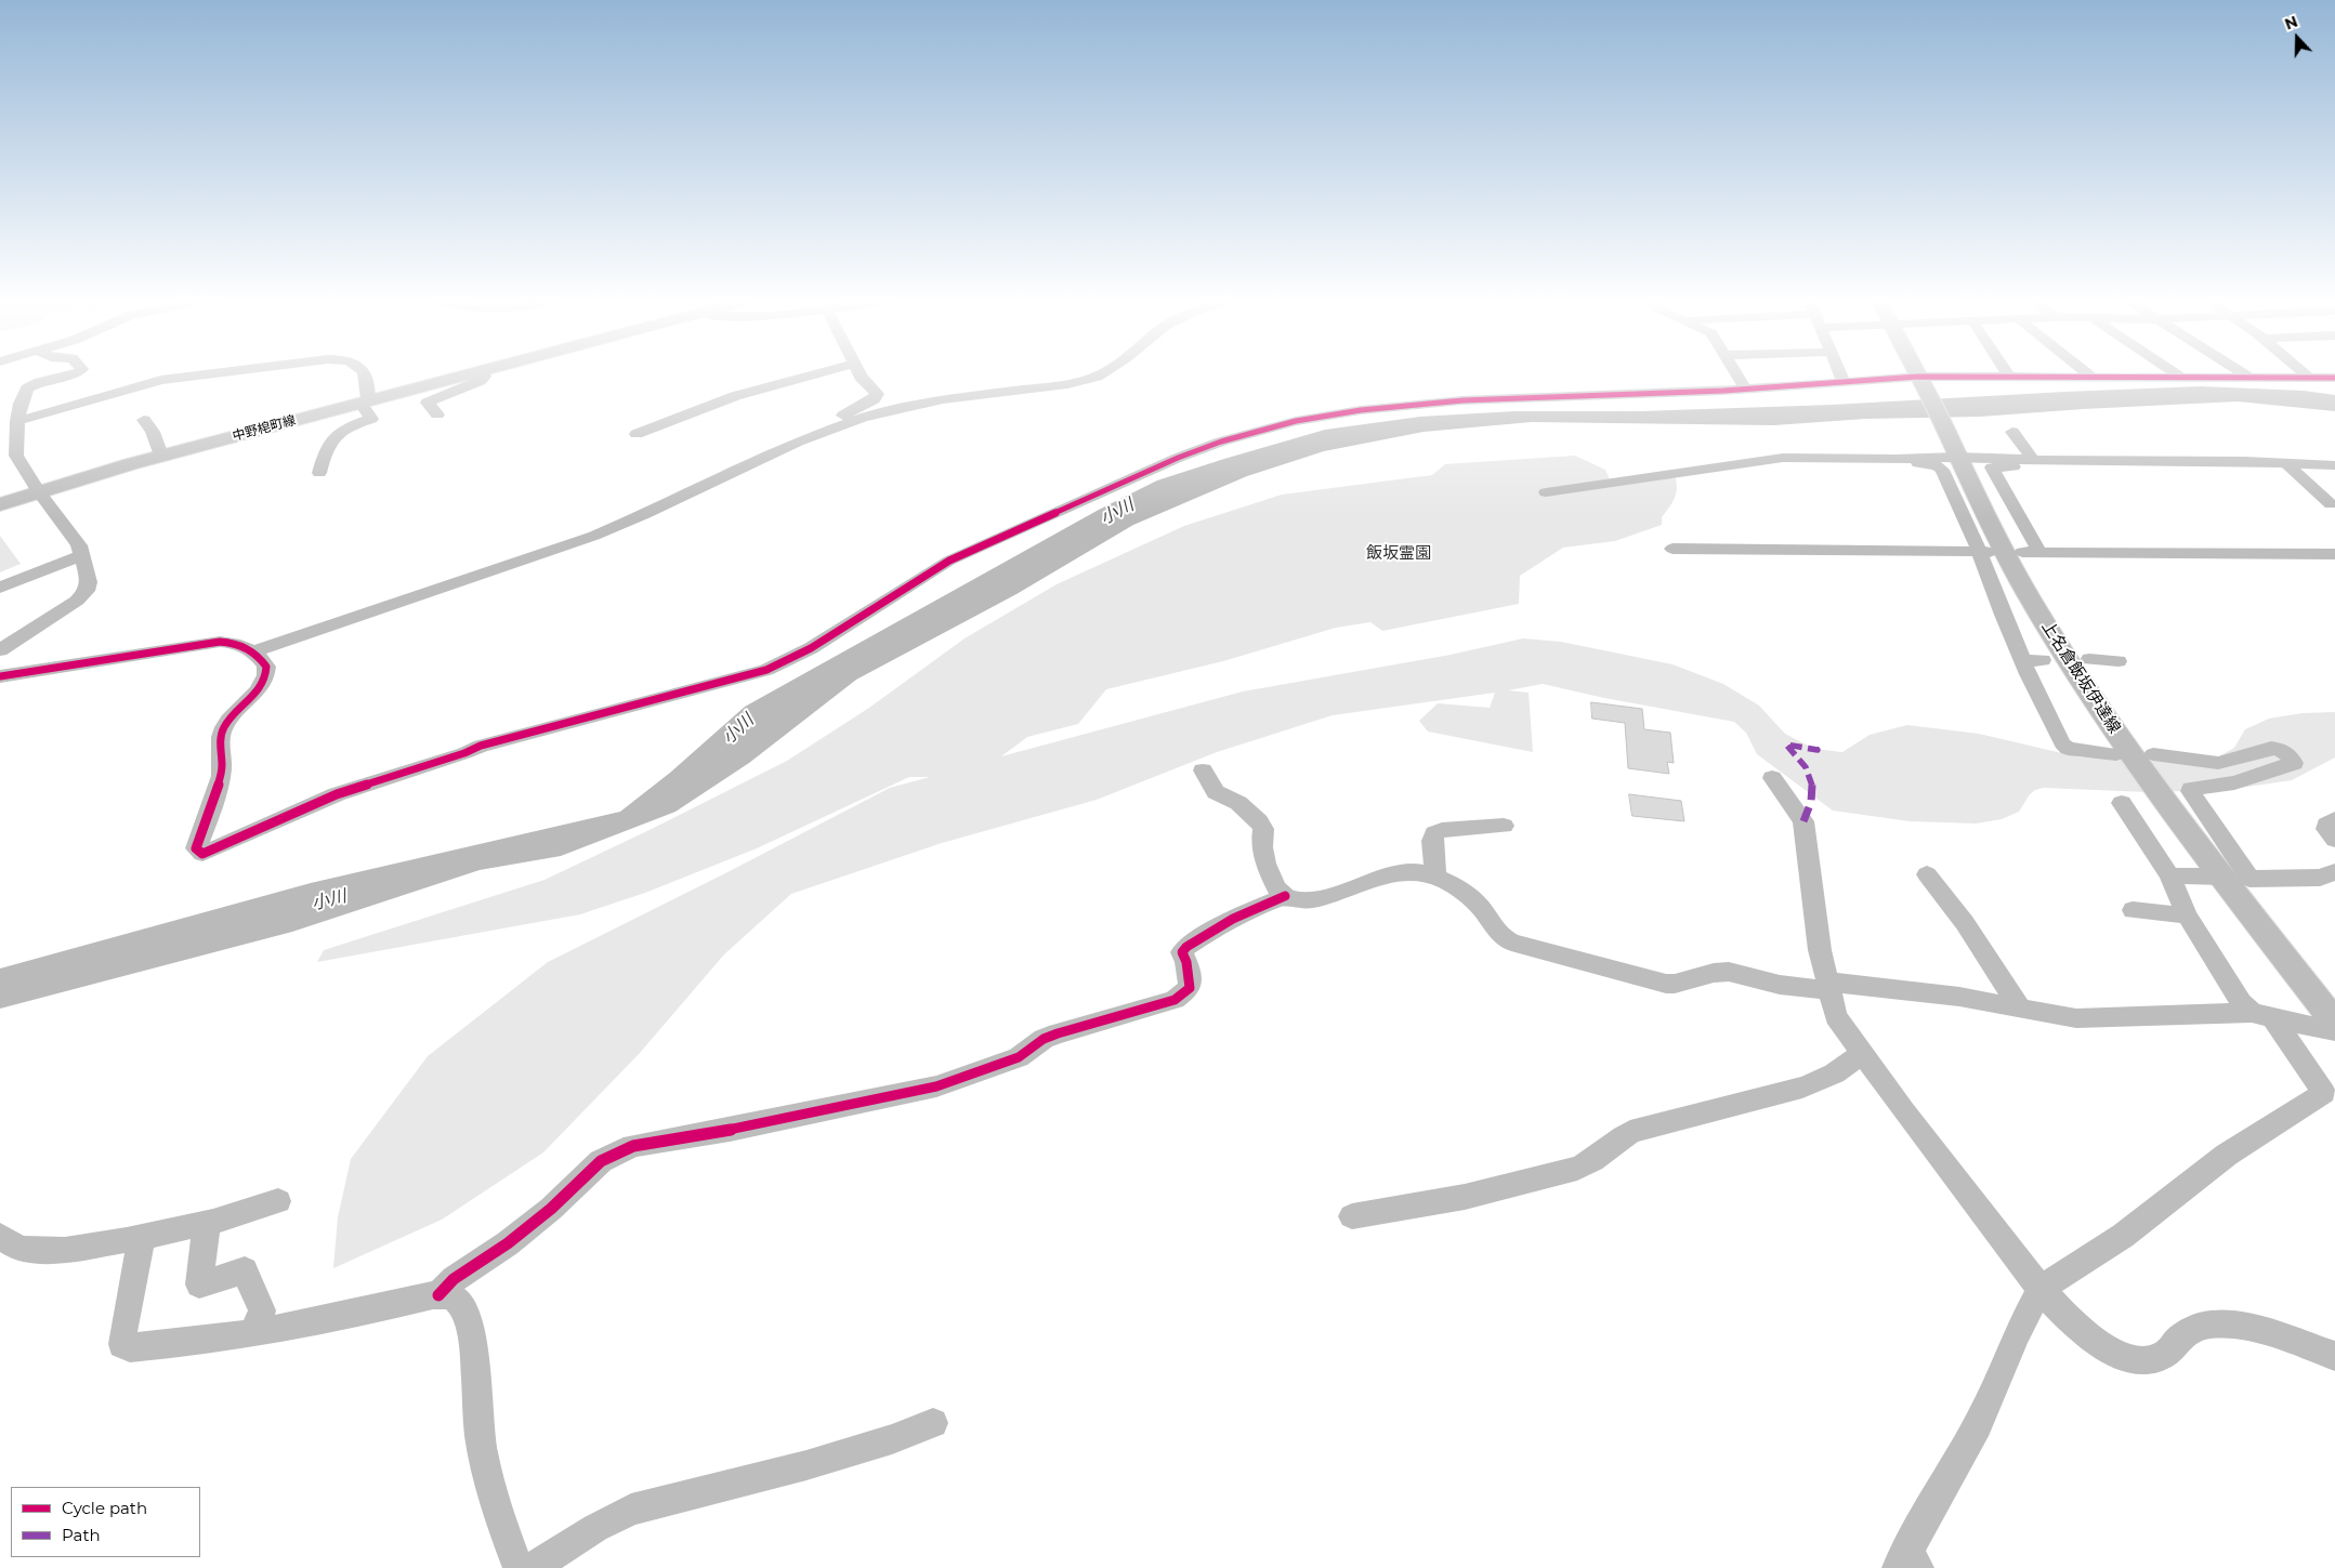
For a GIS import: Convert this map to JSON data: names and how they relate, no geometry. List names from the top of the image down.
{
  "streets": {
    "main road": ["中野梍町線", "上名倉飯坂伊達線"]
  },
  "water": ["小川"],
  "parks": ["飯坂霊園"],
  "legend": ["Cycle path", "Path"],
  "north": "top"
}
